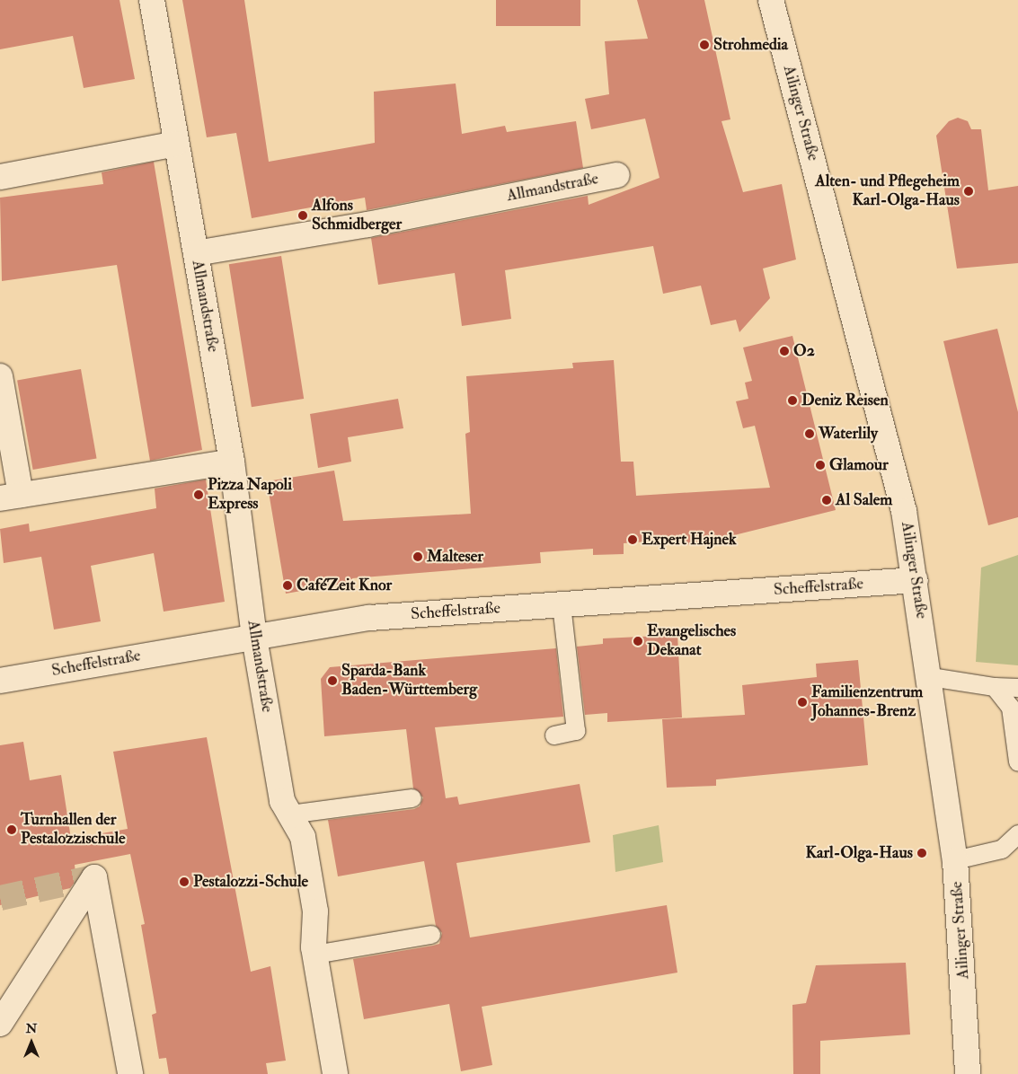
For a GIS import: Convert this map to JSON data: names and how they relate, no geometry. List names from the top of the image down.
{
  "streets": {
    "street": ["Ailinger Straße", "Allmandstraße", "Scheffelstraße"]
  },
  "crossings": [
    ["Ailinger Straße", "Scheffelstraße"],
    ["Allmandstraße", "Scheffelstraße"]
  ],
  "places": [
    "Strohmedia",
    "Alten- und Pflegeheim Karl-Olga-Haus",
    "Alfons Schmidberger",
    "O2",
    "Deniz Reisen",
    "Waterlily",
    "Glamour",
    "Pizza Napoli Express",
    "Al Salem",
    "Expert Hajnek",
    "Malteser",
    "CaféZeit Knor",
    "Evangelisches Dekanat",
    "Sparda-Bank Baden-Württemberg",
    "Familienzentrum Johannes-Brenz",
    "Turnhallen der Pestalozzischule",
    "Karl-Olga-Haus",
    "Pestalozzi-Schule"
  ],
  "north": "top"
}
